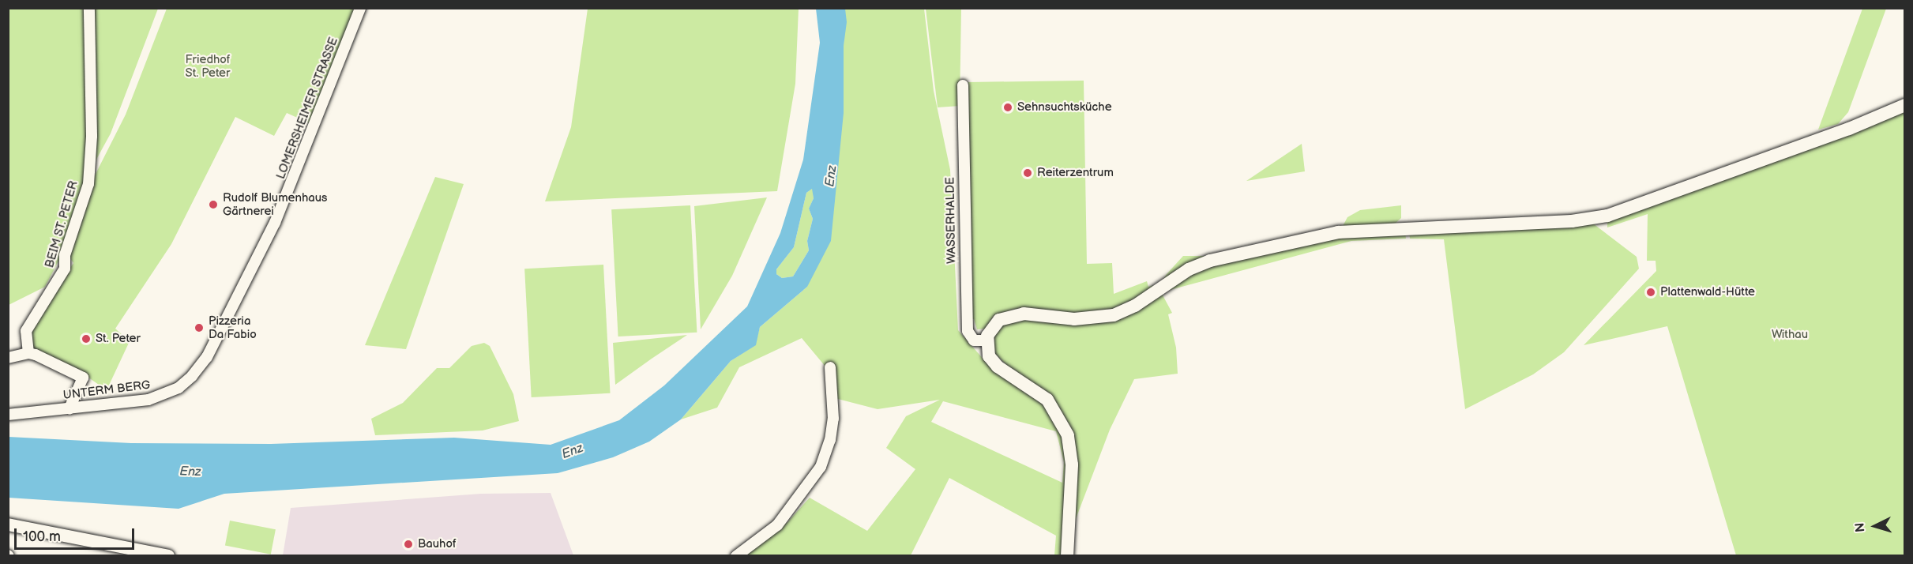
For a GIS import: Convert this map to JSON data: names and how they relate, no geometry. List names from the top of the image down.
{
  "streets": {
    "street": [
      "LOMERSHEIMER STRASSE",
      "WASSERHALDE",
      "BEIM ST. PETER",
      "UNTERM BERG"
    ]
  },
  "crossings": [
    ["LOMERSHEIMER STRASSE", "UNTERM BERG"]
  ],
  "water": ["Enz"],
  "parks": ["Friedhof St. Peter", "Withau"],
  "places": [
    "Sehnsuchtsküche",
    "Reiterzentrum",
    "Rudolf Blumenhaus Gärtnerei",
    "Plattenwald-Hütte",
    "Pizzeria Da Fabio",
    "St. Peter",
    "Bauhof"
  ],
  "scale_bar": "100 m",
  "north": "left"
}
